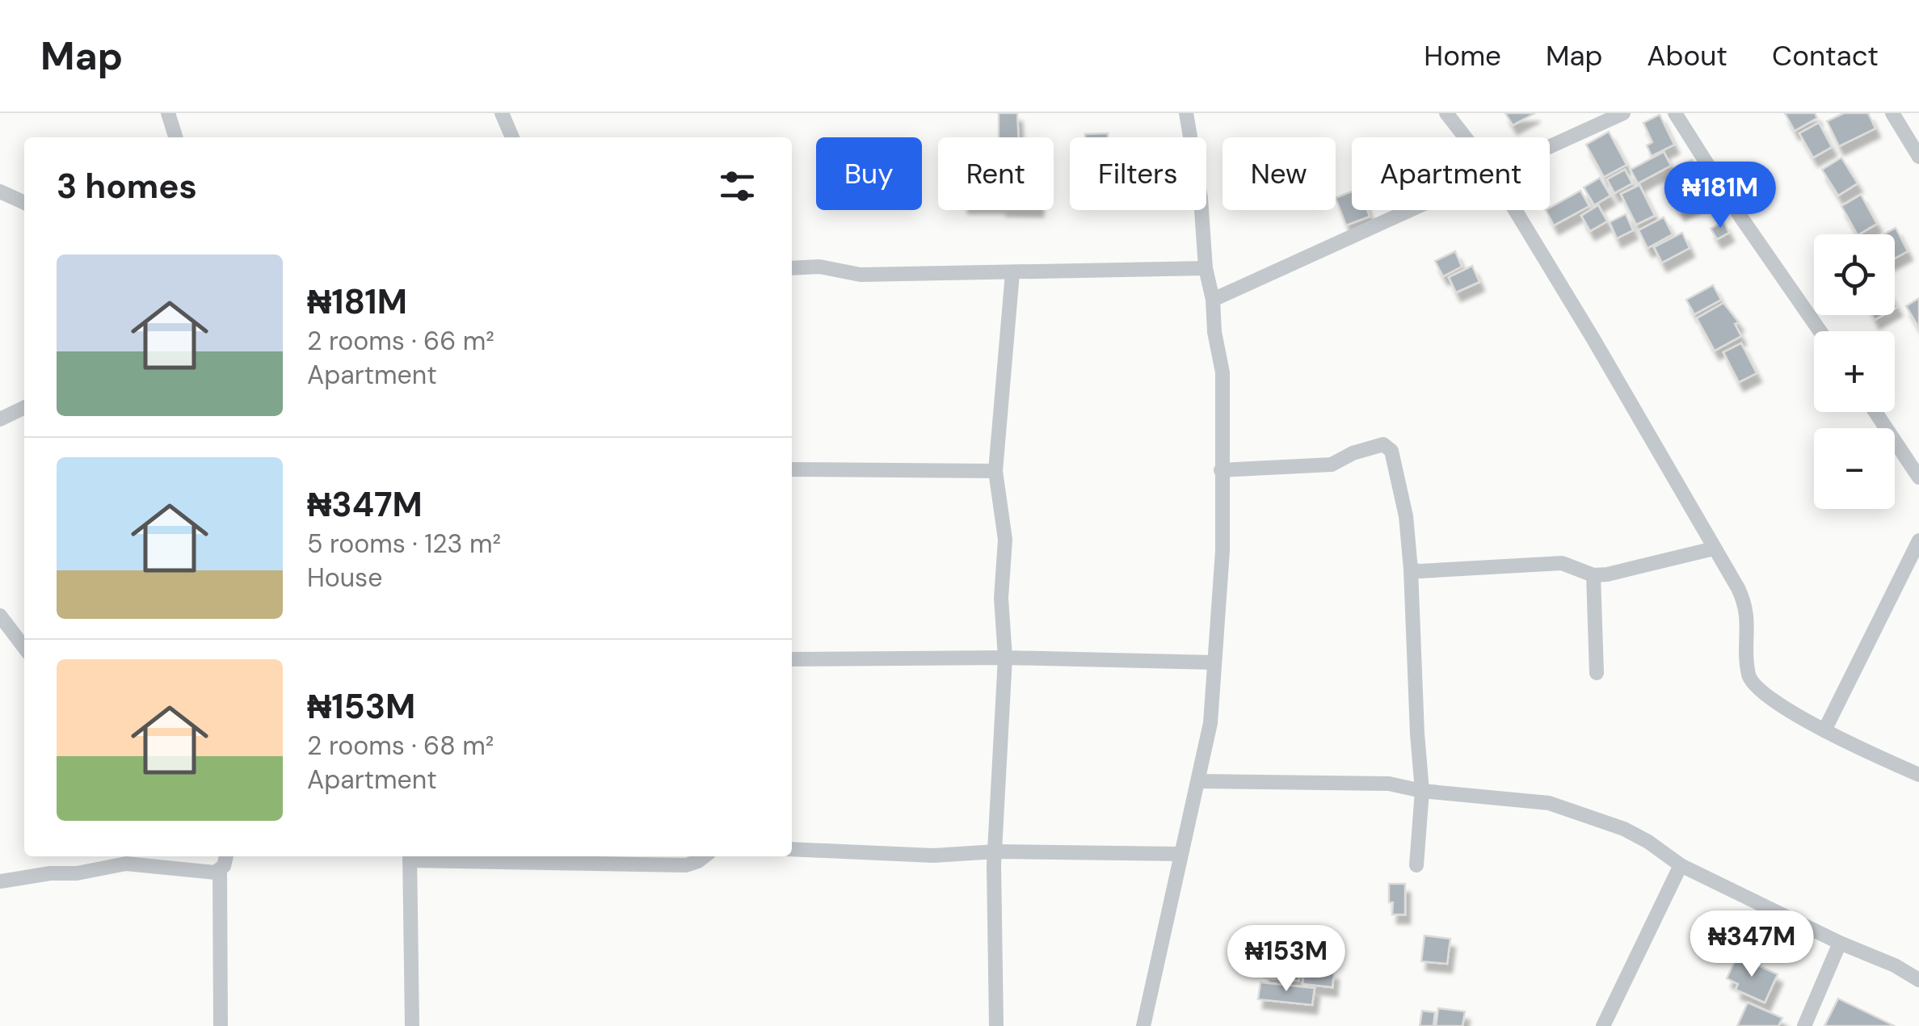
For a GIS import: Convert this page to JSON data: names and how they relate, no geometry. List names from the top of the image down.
{
  "page": {
    "header": "Map",
    "nav": [
      "Home",
      "Map",
      "About",
      "Contact"
    ],
    "chip": [
      "Buy",
      "Rent",
      "Filters",
      "New",
      "Apartment"
    ],
    "heading": "3 homes",
    "price": ["₦181M", "₦347M", "₦153M"],
    "map_buttons": ["+", "−"],
    "list": [
      {
        "name": "₦181M",
        "note": "2 rooms · 66 m² · Apartment"
      },
      {
        "name": "₦347M",
        "note": "5 rooms · 123 m² · House"
      },
      {
        "name": "₦153M",
        "note": "2 rooms · 68 m² · Apartment"
      }
    ]
  }
}
